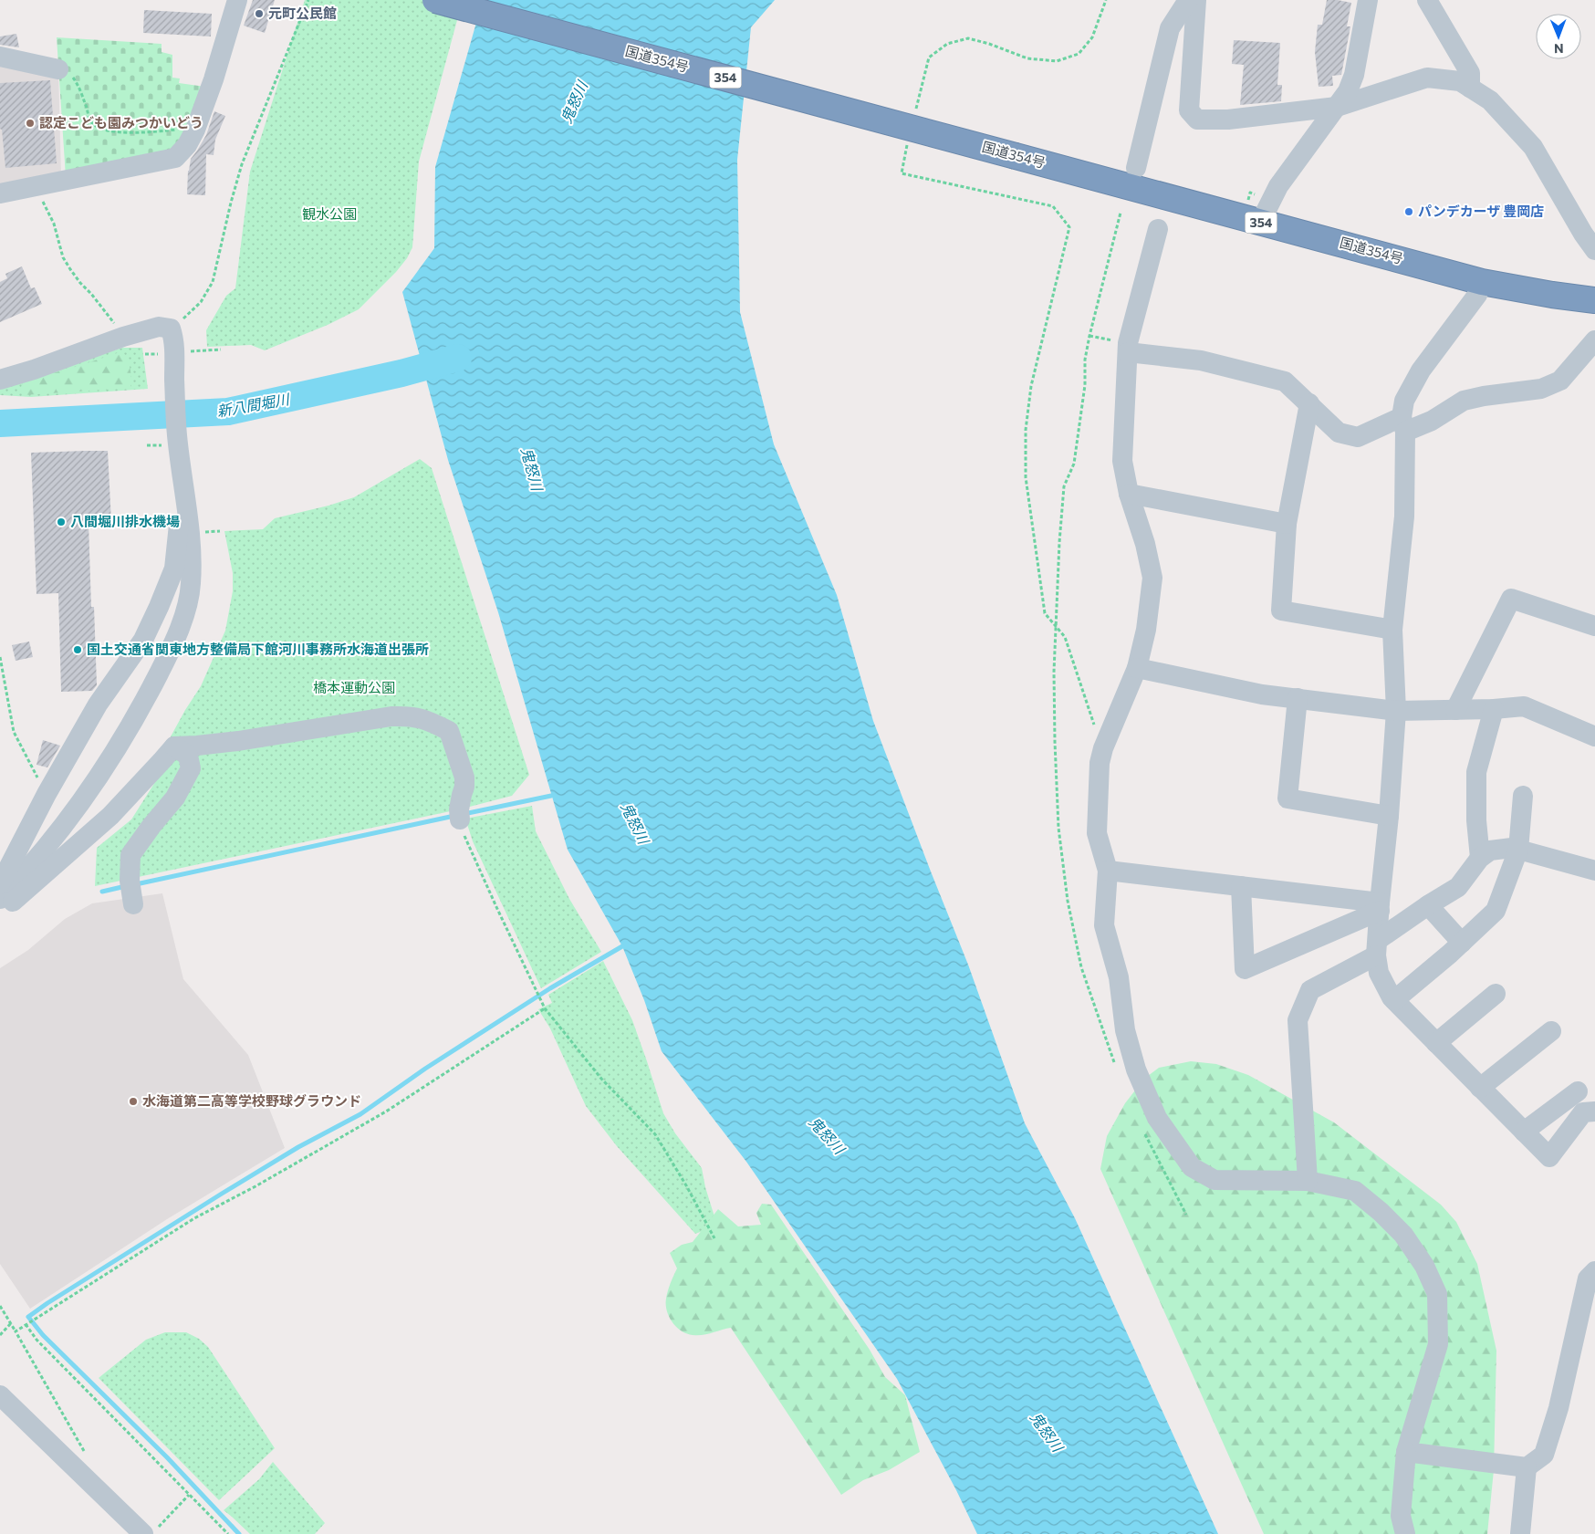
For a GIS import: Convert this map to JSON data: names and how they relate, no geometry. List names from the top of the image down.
{
  "streets": {
    "highway": ["国道354号", "354"]
  },
  "water": ["鬼怒川", "新八間堀川"],
  "parks": ["観水公園", "橋本運動公園"],
  "places": [
    "元町公民館",
    "認定こども園みつかいどう",
    "パンデカーザ 豊岡店",
    "八間堀川排水機場",
    "国土交通省関東地方整備局下館河川事務所水海道出張所",
    "水海道第二高等学校野球グラウンド"
  ],
  "north": "bottom"
}
